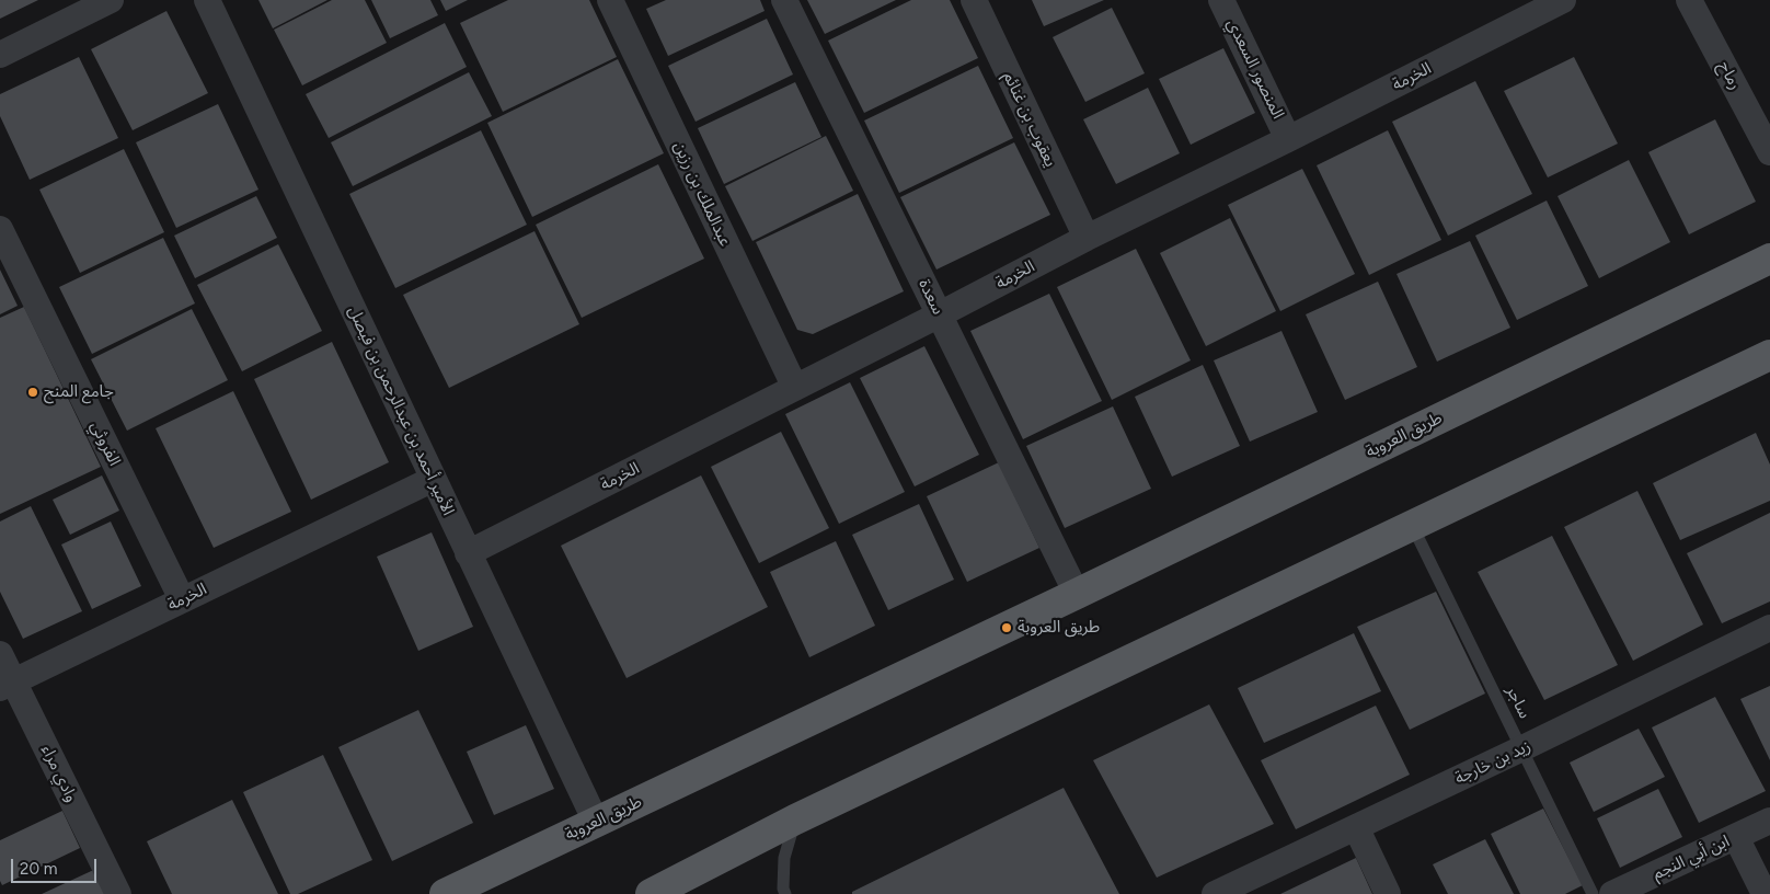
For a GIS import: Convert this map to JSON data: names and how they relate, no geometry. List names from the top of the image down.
{
  "streets": {
    "main road": ["طريق العروبة"],
    "street": [
      "المنصور السعدي",
      "رماح",
      "الخرمة",
      "يعقوب بن غنائم",
      "عبدالملك بن رزين",
      "سعدة",
      "الأمير أحمد بن عبدالرحمن بن فيصل",
      "الفروثي",
      "زيد بن خارجة",
      "وادي مراء",
      "ابن أبي النجم"
    ],
    "lane": ["ساجر"]
  },
  "crossings": [
    ["المنصور السعدي", "الخرمة"],
    ["الخرمة", "يعقوب بن غنائم"],
    ["الخرمة", "عبدالملك بن رزين"],
    ["الخرمة", "سعدة"],
    ["الخرمة", "الأمير أحمد بن عبدالرحمن بن فيصل"],
    ["الخرمة", "الفروثي"],
    ["الخرمة", "وادي مراء"],
    ["سعدة", "طريق العروبة"],
    ["الأمير أحمد بن عبدالرحمن بن فيصل", "طريق العروبة"],
    ["ساجر", "زيد بن خارجة"]
  ],
  "places": ["جامع المنح", "طريق العروبة"],
  "scale_bar": "20 m"
}
